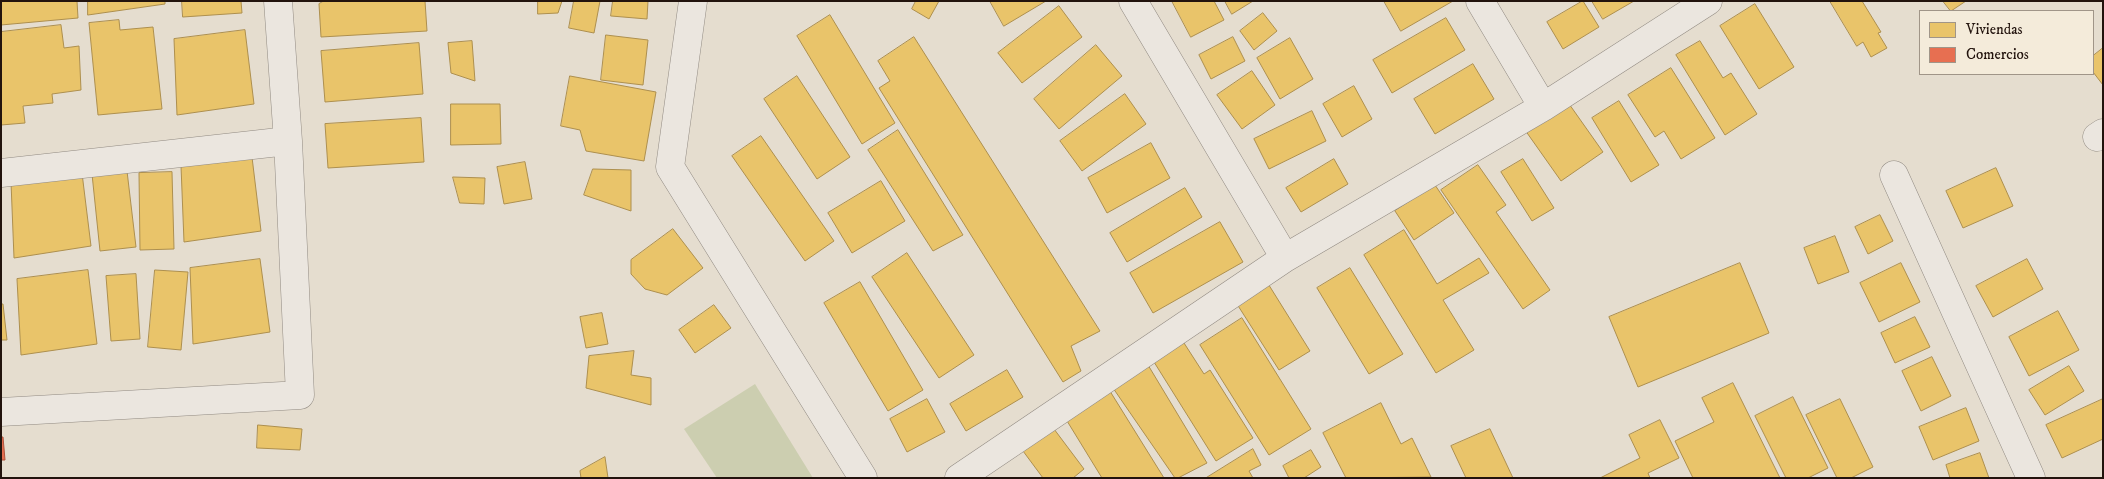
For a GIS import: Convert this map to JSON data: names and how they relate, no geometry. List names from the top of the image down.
{
  "legend": ["Viviendas", "Comercios"]
}
